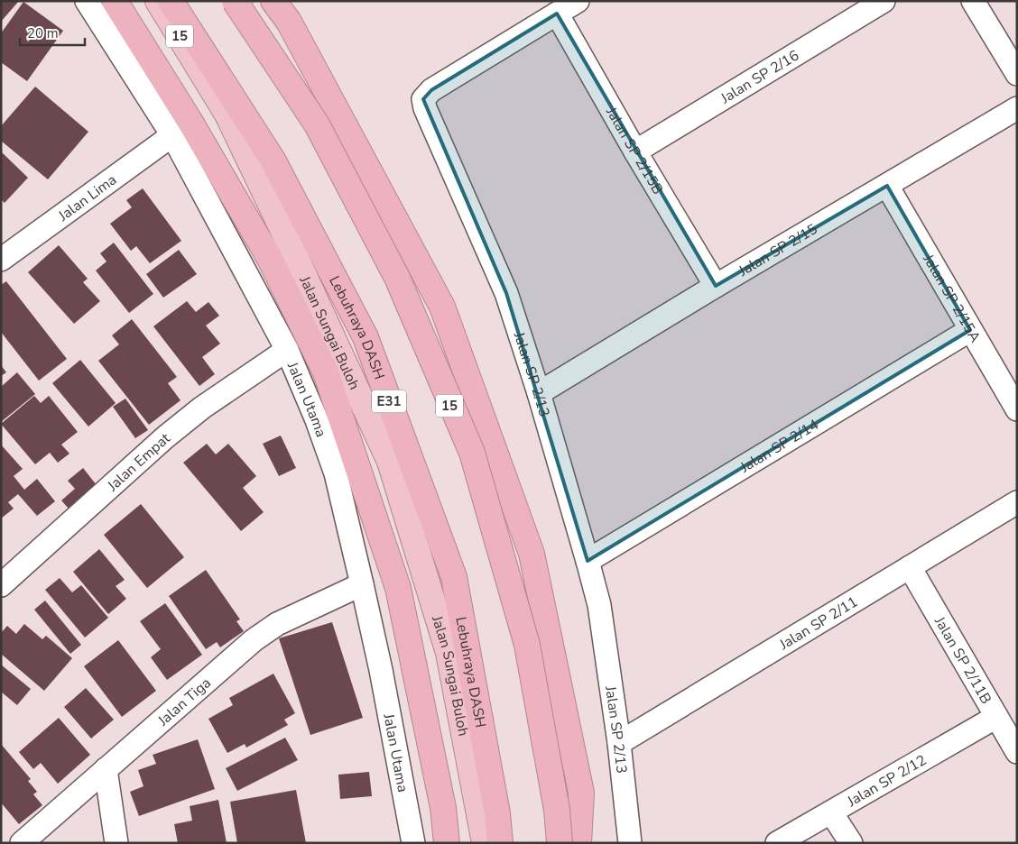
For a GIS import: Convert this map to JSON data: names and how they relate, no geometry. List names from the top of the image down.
{
  "streets": {
    "highway": [
      "15",
      "Lebuhraya DASH",
      "Jalan Sungai Buloh",
      "E31"
    ],
    "street": [
      "Jalan SP 2/16",
      "Jalan SP 2/15B",
      "Jalan Lima",
      "Jalan SP 2/15",
      "Jalan SP 2/15A",
      "Jalan SP 2/13",
      "Jalan Utama",
      "Jalan SP 2/14",
      "Jalan Empat",
      "Jalan SP 2/11",
      "Jalan SP 2/11B",
      "Jalan Tiga",
      "Jalan SP 2/12"
    ]
  },
  "crossings": [
    ["Jalan SP 2/16", "Jalan SP 2/15B"],
    ["Jalan SP 2/15B", "Jalan SP 2/15"],
    ["Jalan SP 2/15B", "Jalan SP 2/13"],
    ["Jalan Lima", "Jalan Utama"],
    ["Jalan SP 2/15", "Jalan SP 2/15A"],
    ["Jalan SP 2/15", "Jalan SP 2/13"],
    ["Jalan SP 2/15A", "Jalan SP 2/14"],
    ["Jalan SP 2/13", "Jalan SP 2/14"],
    ["Jalan SP 2/13", "Jalan SP 2/11"],
    ["Jalan Utama", "Jalan Empat"],
    ["Jalan Utama", "Jalan Tiga"],
    ["Jalan SP 2/11", "Jalan SP 2/11B"],
    ["Jalan SP 2/11B", "Jalan SP 2/12"]
  ],
  "scale_bar": "20 m"
}
